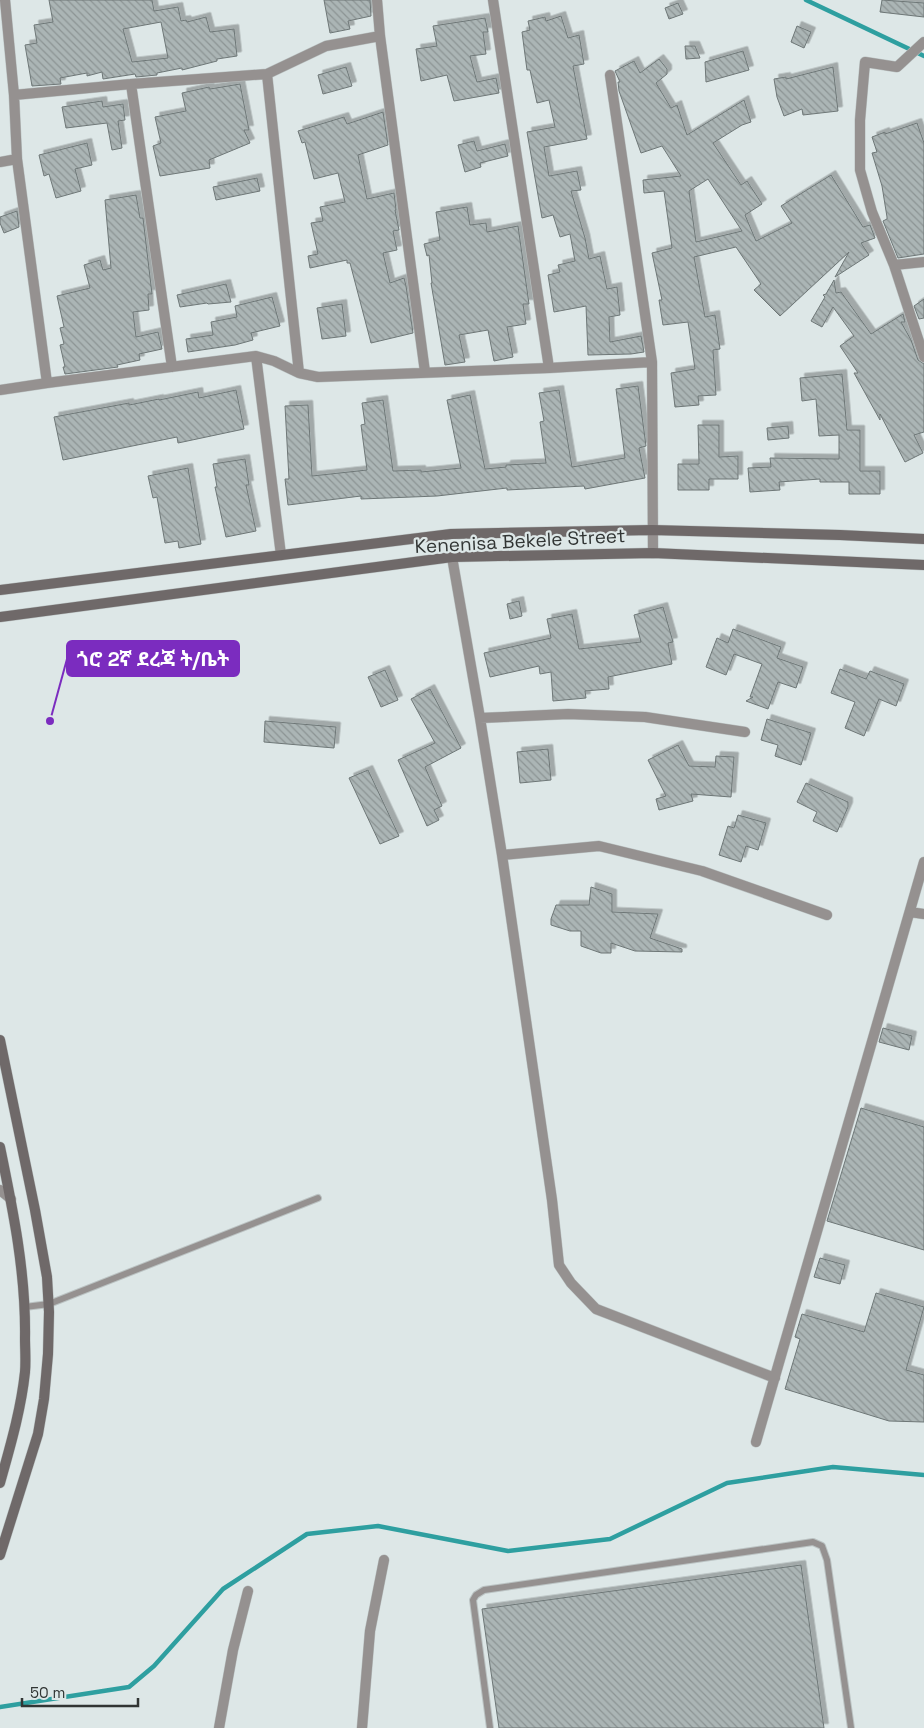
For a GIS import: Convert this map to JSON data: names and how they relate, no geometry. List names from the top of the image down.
{
  "streets": {
    "main road": ["Kenenisa Bekele Street"]
  },
  "places": ["ጎሮ 2ኛ ደረጃ ት/ቤት"],
  "scale_bar": "50 m"
}
